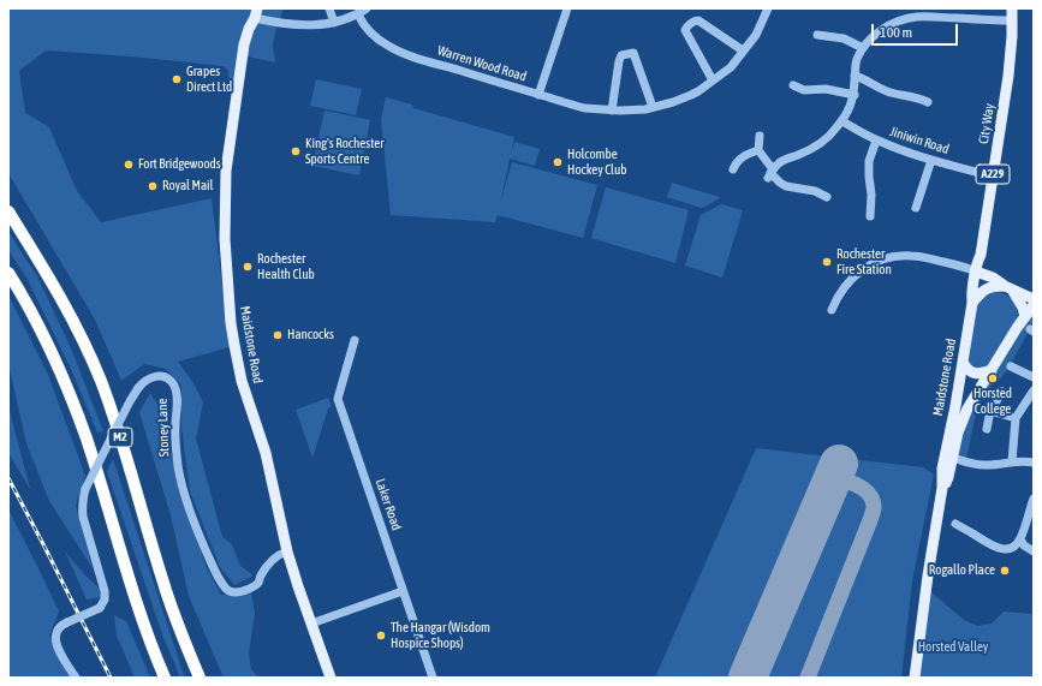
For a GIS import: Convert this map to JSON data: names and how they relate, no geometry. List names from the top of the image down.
{
  "streets": {
    "highway": ["M2"],
    "main road": ["City Way", "A229", "Maidstone Road"],
    "street": [
      "Warren Wood Road",
      "Jiniwin Road",
      "Stoney Lane",
      "Laker Road"
    ]
  },
  "crossings": [
    ["City Way", "Jiniwin Road"],
    ["City Way", "Maidstone Road"],
    ["Maidstone Road", "Stoney Lane"]
  ],
  "parks": ["Horsted Valley"],
  "places": [
    "Grapes Direct Ltd",
    "King's Rochester Sports Centre",
    "Holcombe Hockey Club",
    "Fort Bridgewoods",
    "Royal Mail",
    "Rochester Fire Station",
    "Rochester Health Club",
    "Hancocks",
    "Horsted College",
    "Rogallo Place",
    "The Hangar (Wisdom Hospice Shops)"
  ],
  "scale_bar": "100 m"
}
